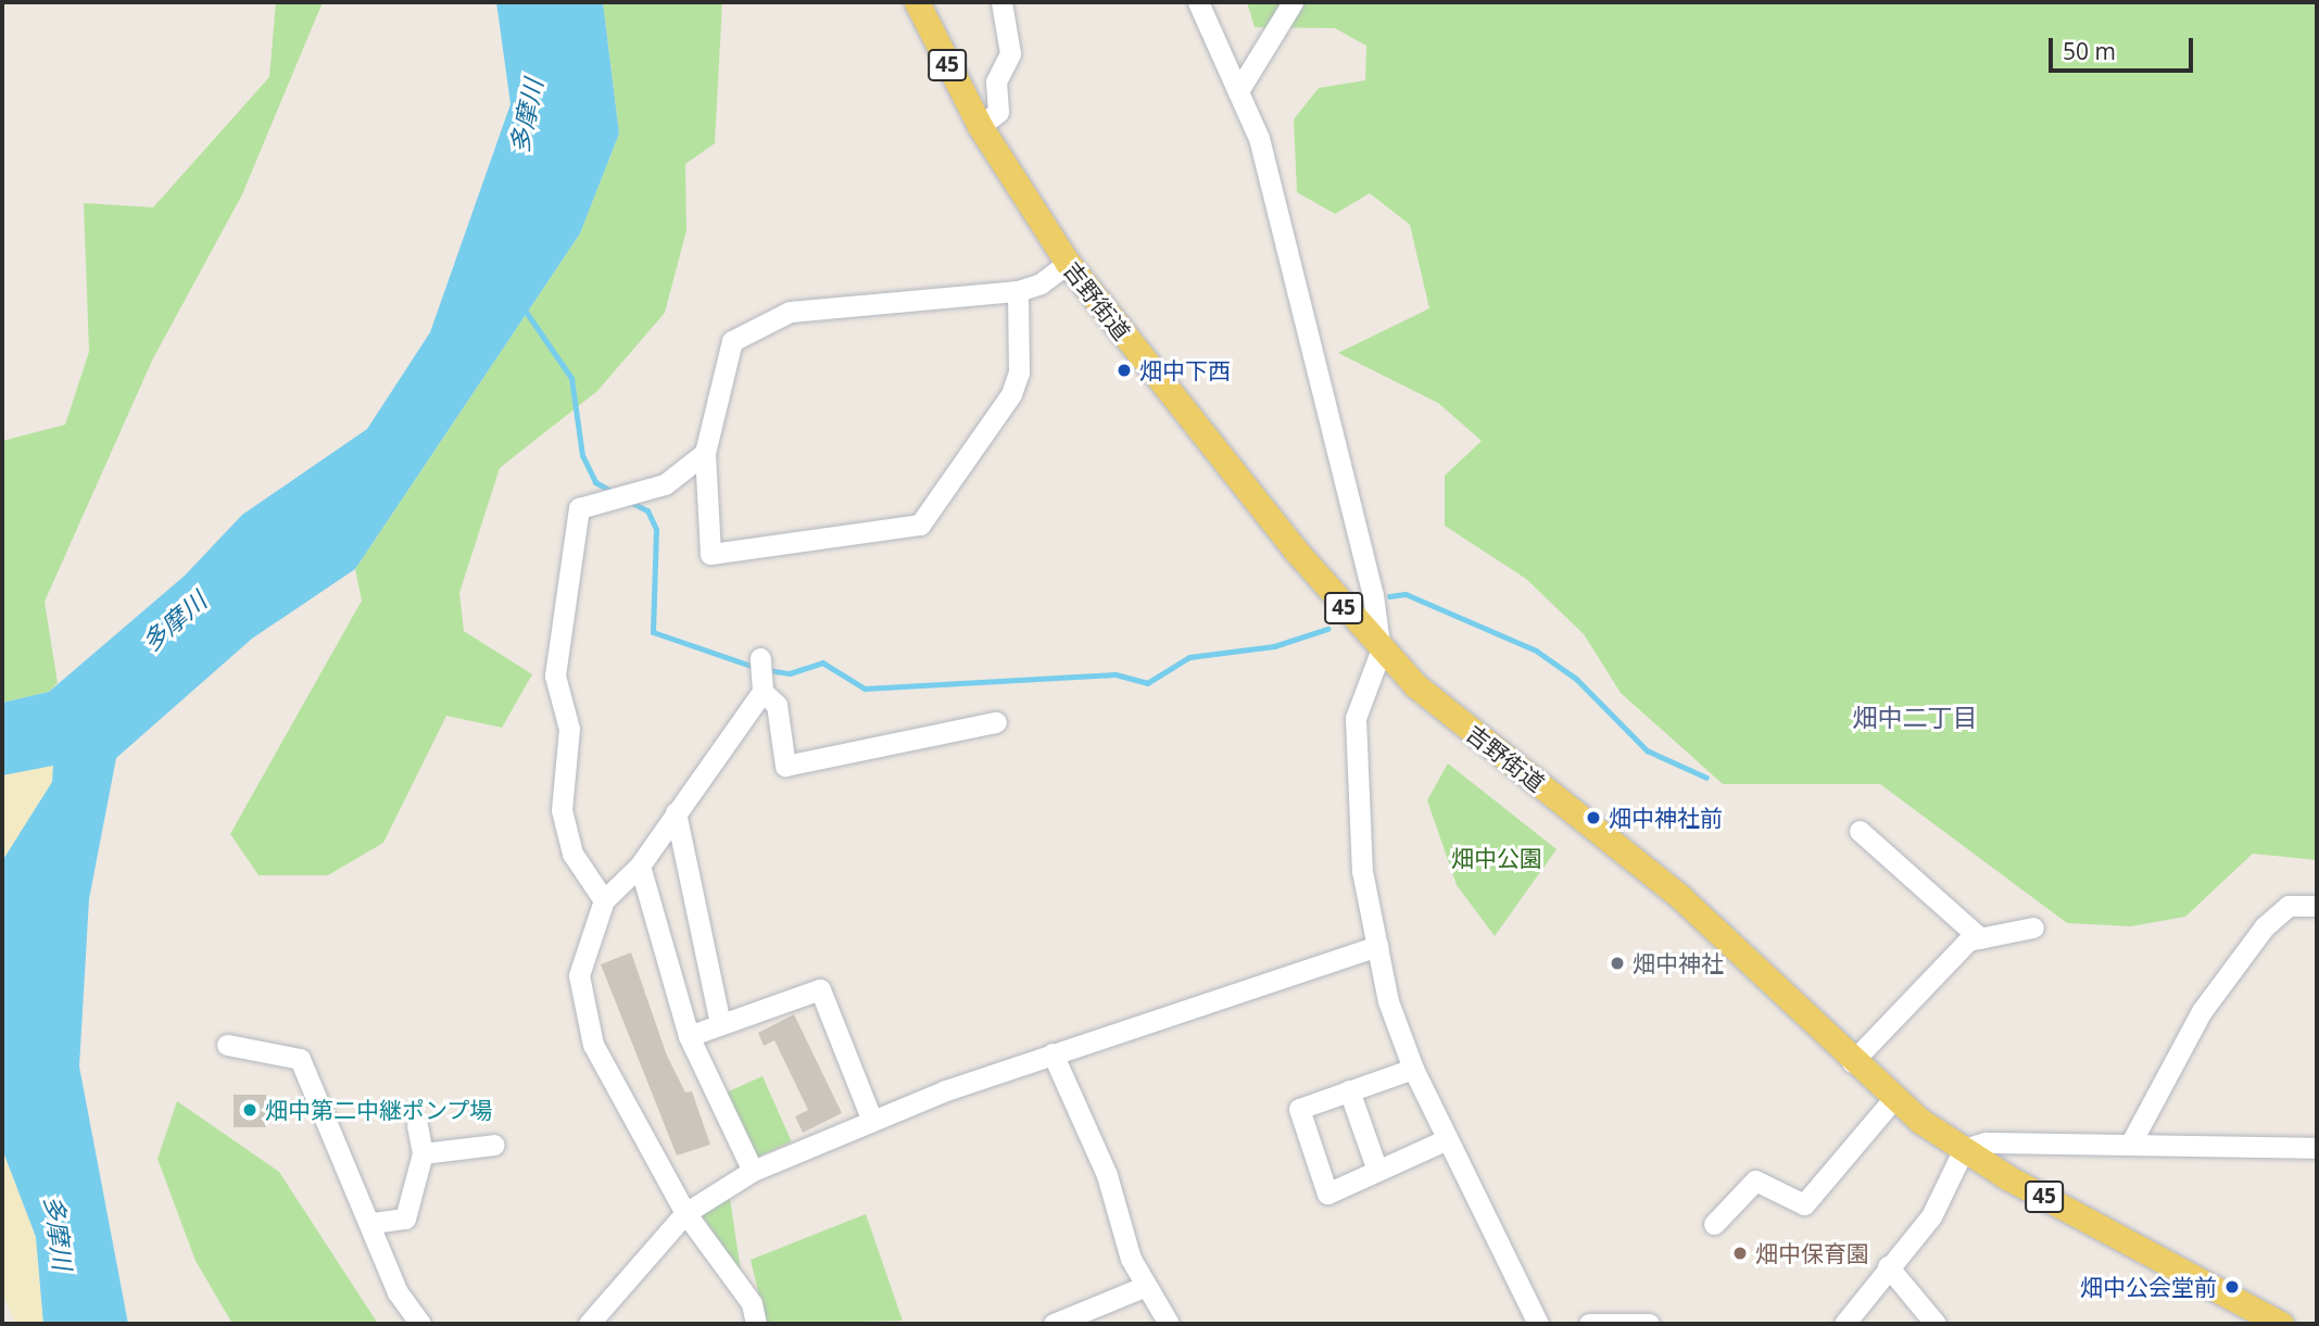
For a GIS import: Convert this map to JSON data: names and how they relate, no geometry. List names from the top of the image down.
{
  "streets": {
    "main road": ["45", "吉野街道"]
  },
  "districts": ["畑中二丁目"],
  "water": ["多摩川"],
  "parks": ["畑中公園"],
  "places": [
    "畑中下西",
    "畑中神社前",
    "畑中神社",
    "畑中第二中継ポンプ場",
    "畑中保育園",
    "畑中公会堂前"
  ],
  "scale_bar": "50 m"
}
